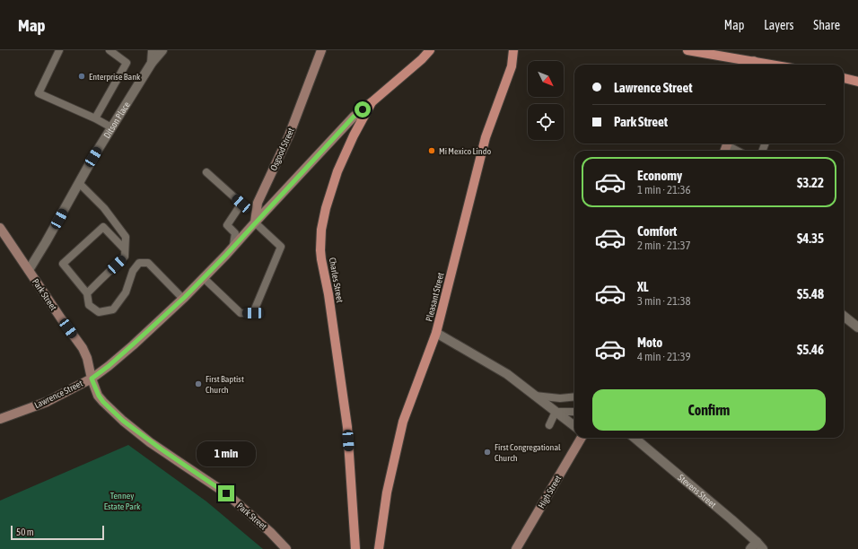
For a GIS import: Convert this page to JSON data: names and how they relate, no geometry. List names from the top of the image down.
{
  "streets": {
    "main road": [
      "Osgood Street",
      "Charles Street",
      "Park Street",
      "Pleasant Street",
      "Lawrence Street",
      "High Street"
    ],
    "street": ["Ditson Place", "Stevens Street"]
  },
  "crossings": [
    ["Ditson Place", "Park Street"],
    ["Park Street", "Lawrence Street"]
  ],
  "parks": ["Tenney Estate Park"],
  "places": [
    "Enterprise Bank",
    "Mi Mexico Lindo",
    "First Baptist Church",
    "First Congregational Church"
  ],
  "scale_bar": "50 m",
  "north": "bottom right",
  "page": {
    "header": "Map",
    "nav": ["Map", "Layers", "Share"],
    "banner": ["Lawrence Street", "Park Street"],
    "list": [
      {
        "name": "Economy",
        "note": "1 min · 21:36",
        "value": "$3.22"
      },
      {
        "name": "Comfort",
        "note": "2 min · 21:37",
        "value": "$4.35"
      },
      {
        "name": "XL",
        "note": "3 min · 21:38",
        "value": "$5.48"
      },
      {
        "name": "Moto",
        "note": "4 min · 21:39",
        "value": "$5.46"
      }
    ],
    "buttons": "Confirm",
    "bubble": "1 min",
    "scale": "50 m"
  }
}
